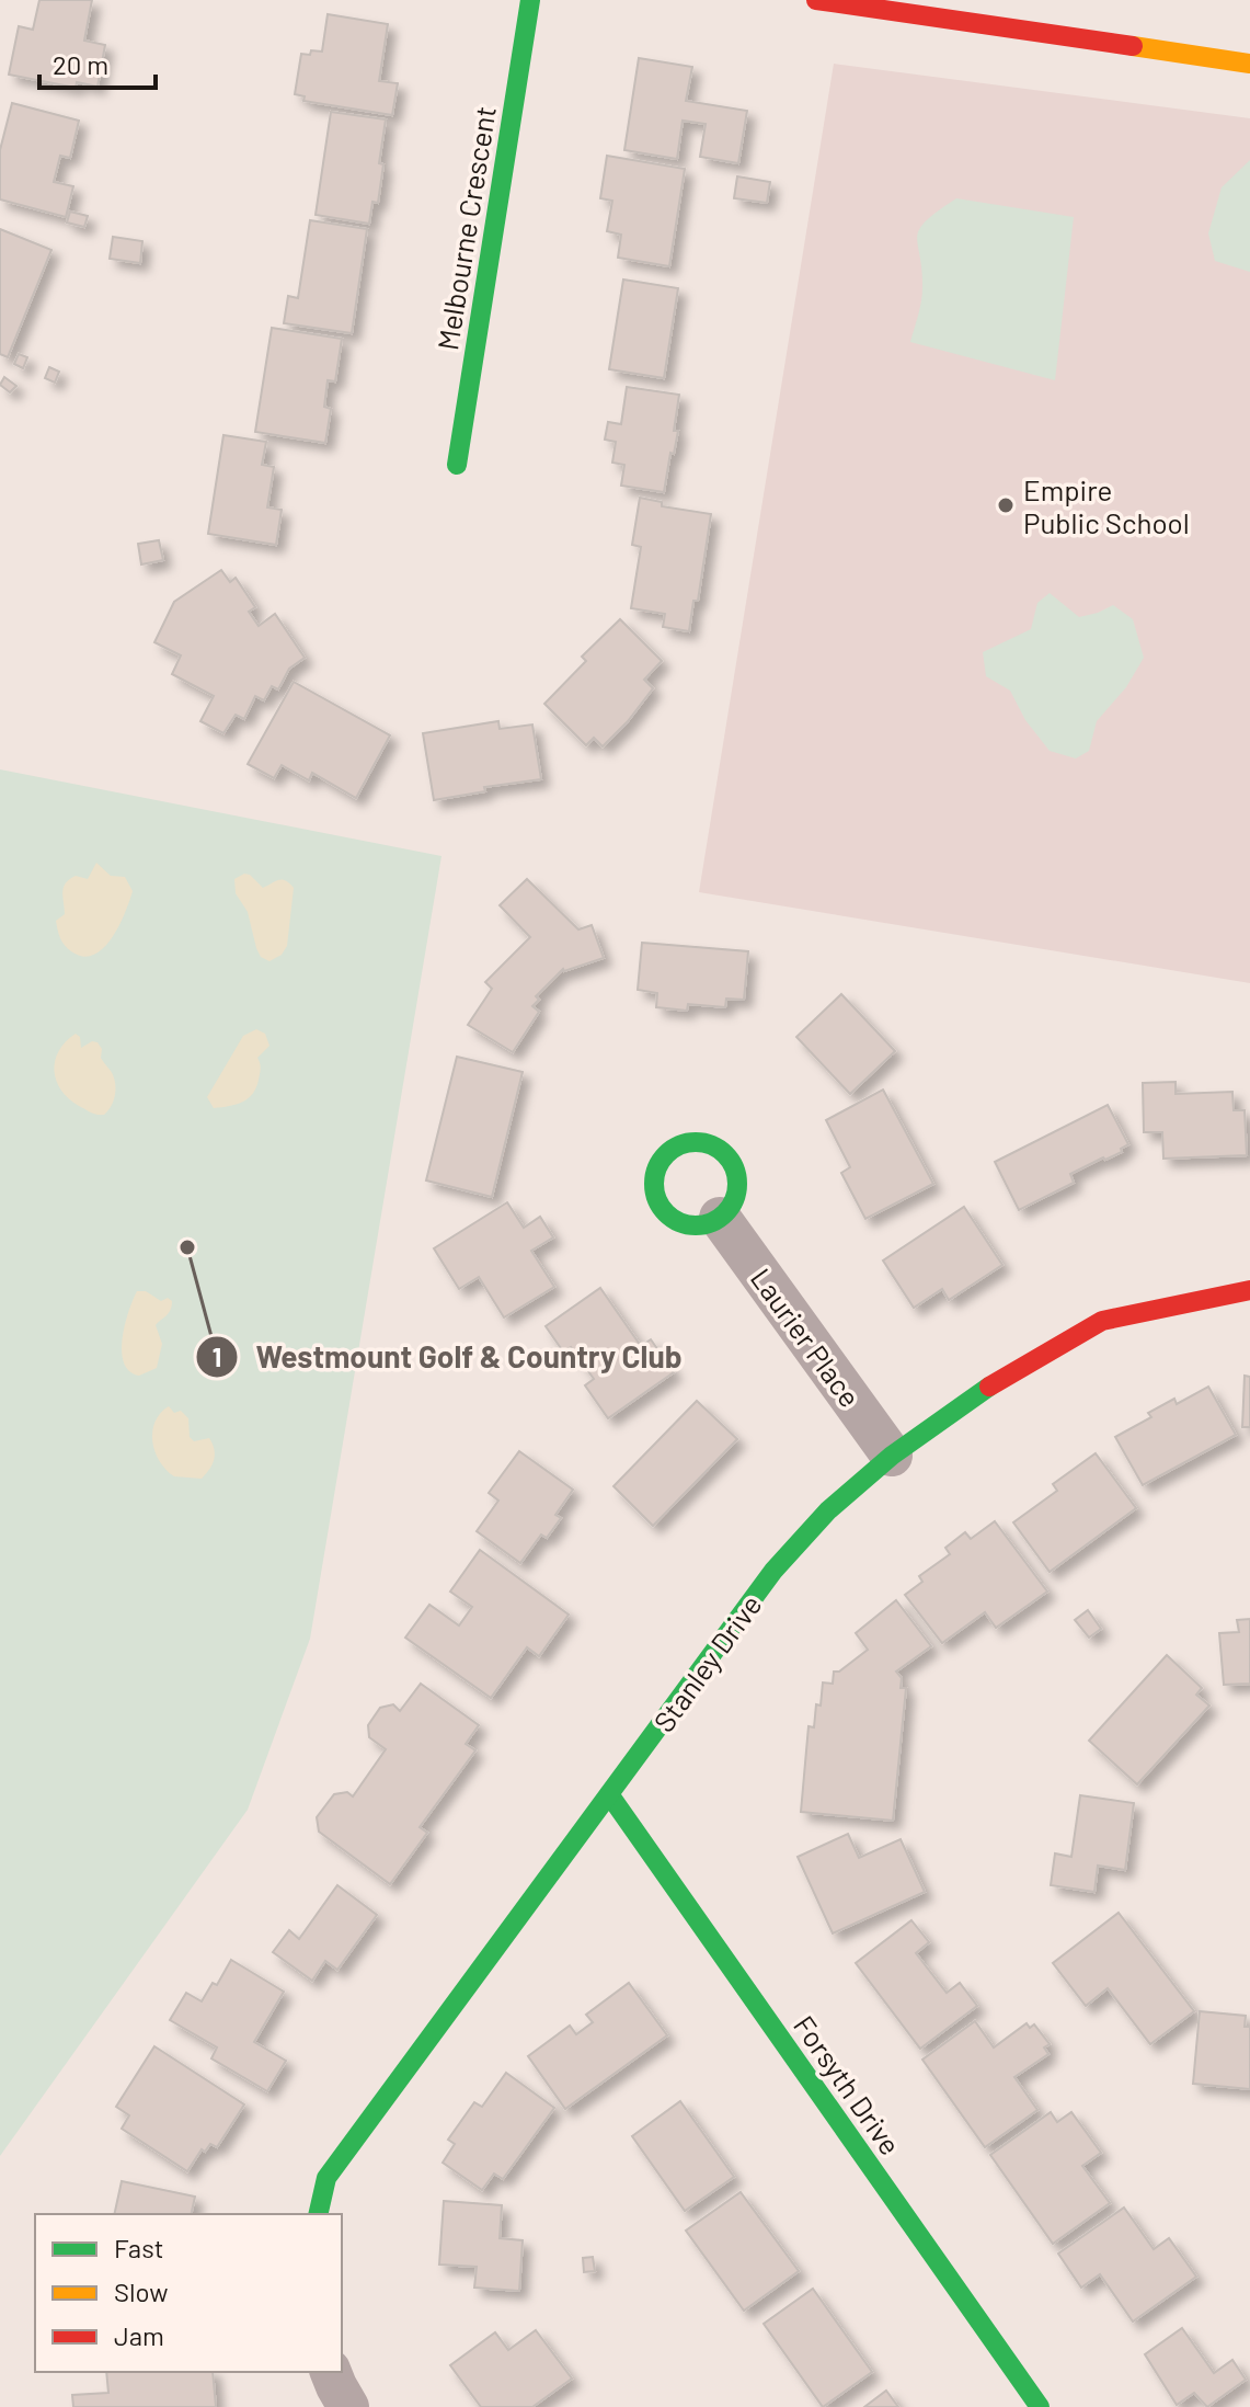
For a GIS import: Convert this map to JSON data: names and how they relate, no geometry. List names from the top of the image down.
{
  "streets": {
    "street": [
      "Melbourne Crescent",
      "Laurier Place",
      "Stanley Drive",
      "Forsyth Drive"
    ]
  },
  "crossings": [
    ["Laurier Place", "Stanley Drive"],
    ["Stanley Drive", "Forsyth Drive"]
  ],
  "places": ["Empire Public School", "Westmount Golf & Country Club"],
  "legend": ["Fast", "Slow", "Jam"],
  "scale_bar": "20 m"
}
